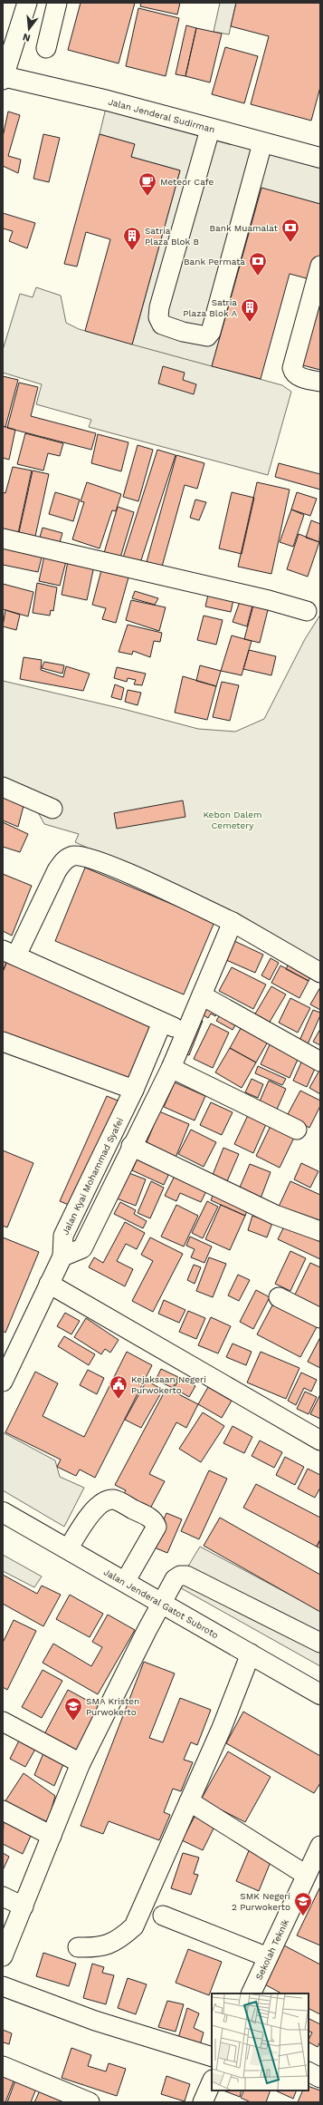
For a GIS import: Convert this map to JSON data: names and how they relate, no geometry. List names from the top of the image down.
{
  "streets": {
    "main road": ["Jalan Jenderal Sudirman", "Jalan Jenderal Gatot Subroto"],
    "street": ["Jalan Kyai Mohammad Syafei", "Sekolah Teknik"]
  },
  "parks": ["Kebon Dalem Cemetery"],
  "places": {
    "cafe": ["Meteor Cafe"],
    "bank": ["Bank Muamalat", "Bank Permata"],
    "building": ["Satria Plaza Blok B", "Satria Plaza Blok A"],
    "public building": ["Kejaksaan Negeri Purwokerto"],
    "school or university": ["SMA Kristen Purwokerto", "SMK Negeri 2 Purwokerto"]
  },
  "north": "bottom"
}
